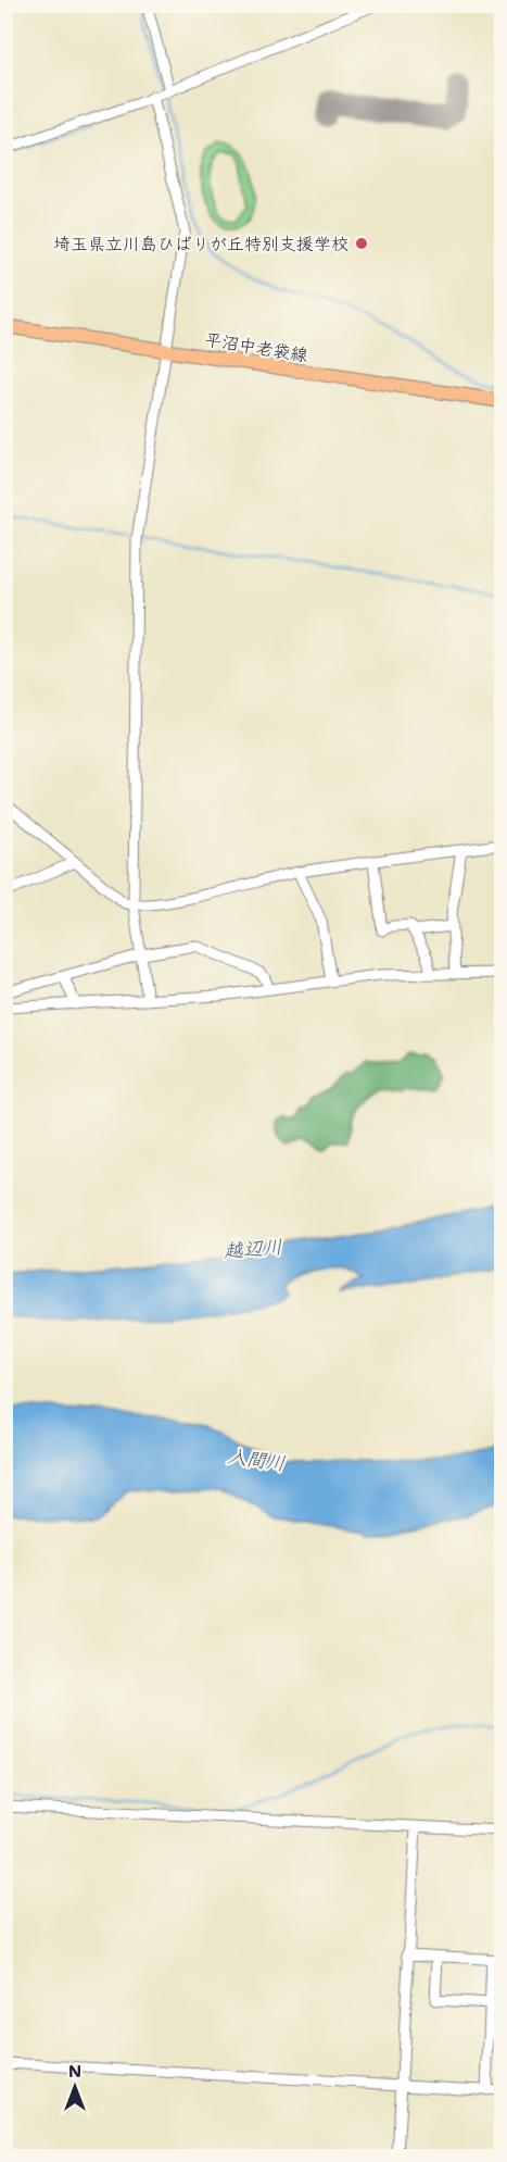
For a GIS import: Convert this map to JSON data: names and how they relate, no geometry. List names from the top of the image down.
{
  "streets": {
    "main road": ["平沼中老袋線"]
  },
  "water": ["越辺川", "入間川"],
  "places": ["埼玉県立川島ひばりが丘特別支援学校"],
  "north": "top"
}
